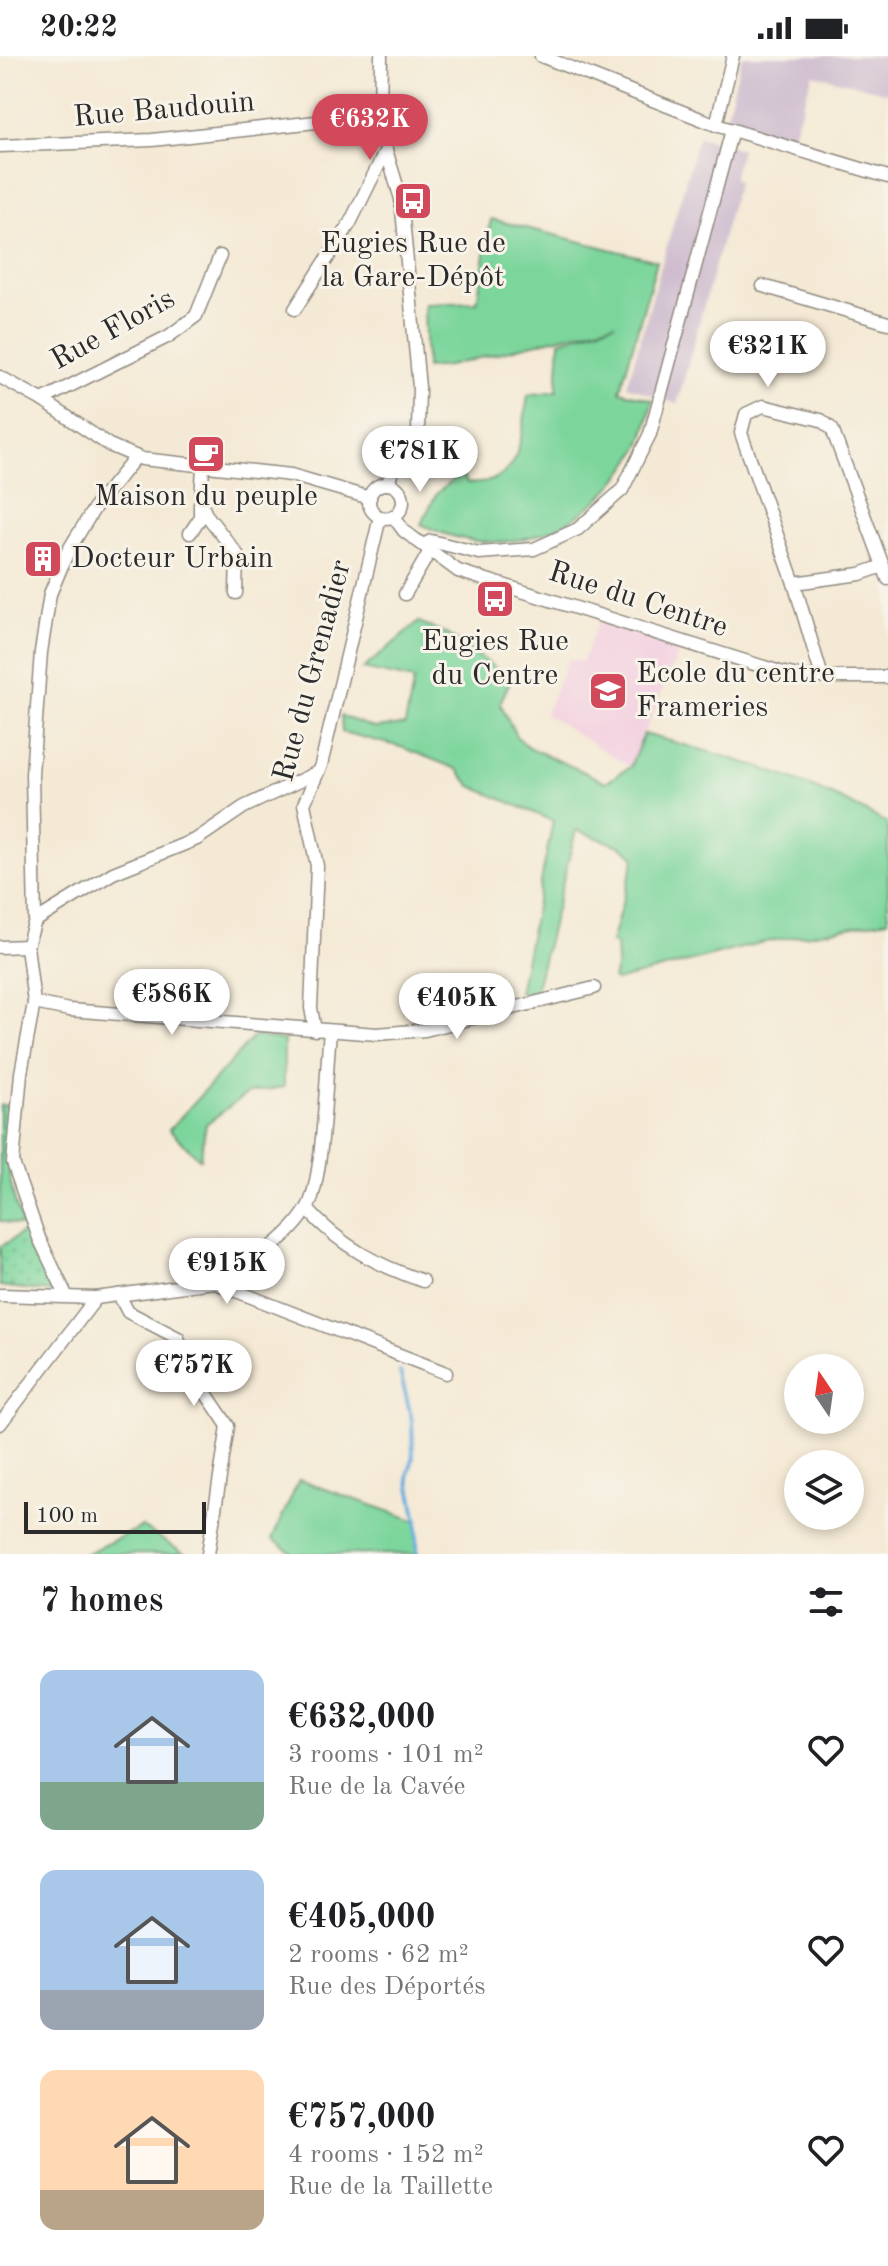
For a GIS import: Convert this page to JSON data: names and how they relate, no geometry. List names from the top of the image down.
{
  "streets": {
    "street": [
      "Rue Baudouin",
      "Rue Floris",
      "Rue du Centre",
      "Rue du Grenadier"
    ]
  },
  "crossings": [
    ["Rue du Centre", "Rue du Grenadier"]
  ],
  "places": {
    "bus stop": ["Eugies Rue de la Gare-Dépôt", "Eugies Rue du Centre"],
    "cafe": ["Maison du peuple"],
    "building": ["Docteur Urbain"],
    "school or university": ["Ecole du centre Frameries"]
  },
  "scale_bar": "100 m",
  "north": "top",
  "page": {
    "status": "20:22",
    "price": [
      "€632K",
      "€321K",
      "€781K",
      "€586K",
      "€405K",
      "€915K",
      "€757K"
    ],
    "scale": "100 m",
    "heading": "7 homes",
    "list": [
      {
        "name": "€632,000",
        "note": "3 rooms · 101 m² · Rue de la Cavée"
      },
      {
        "name": "€405,000",
        "note": "2 rooms · 62 m² · Rue des Déportés"
      },
      {
        "name": "€757,000",
        "note": "4 rooms · 152 m² · Rue de la Taillette"
      }
    ]
  }
}
